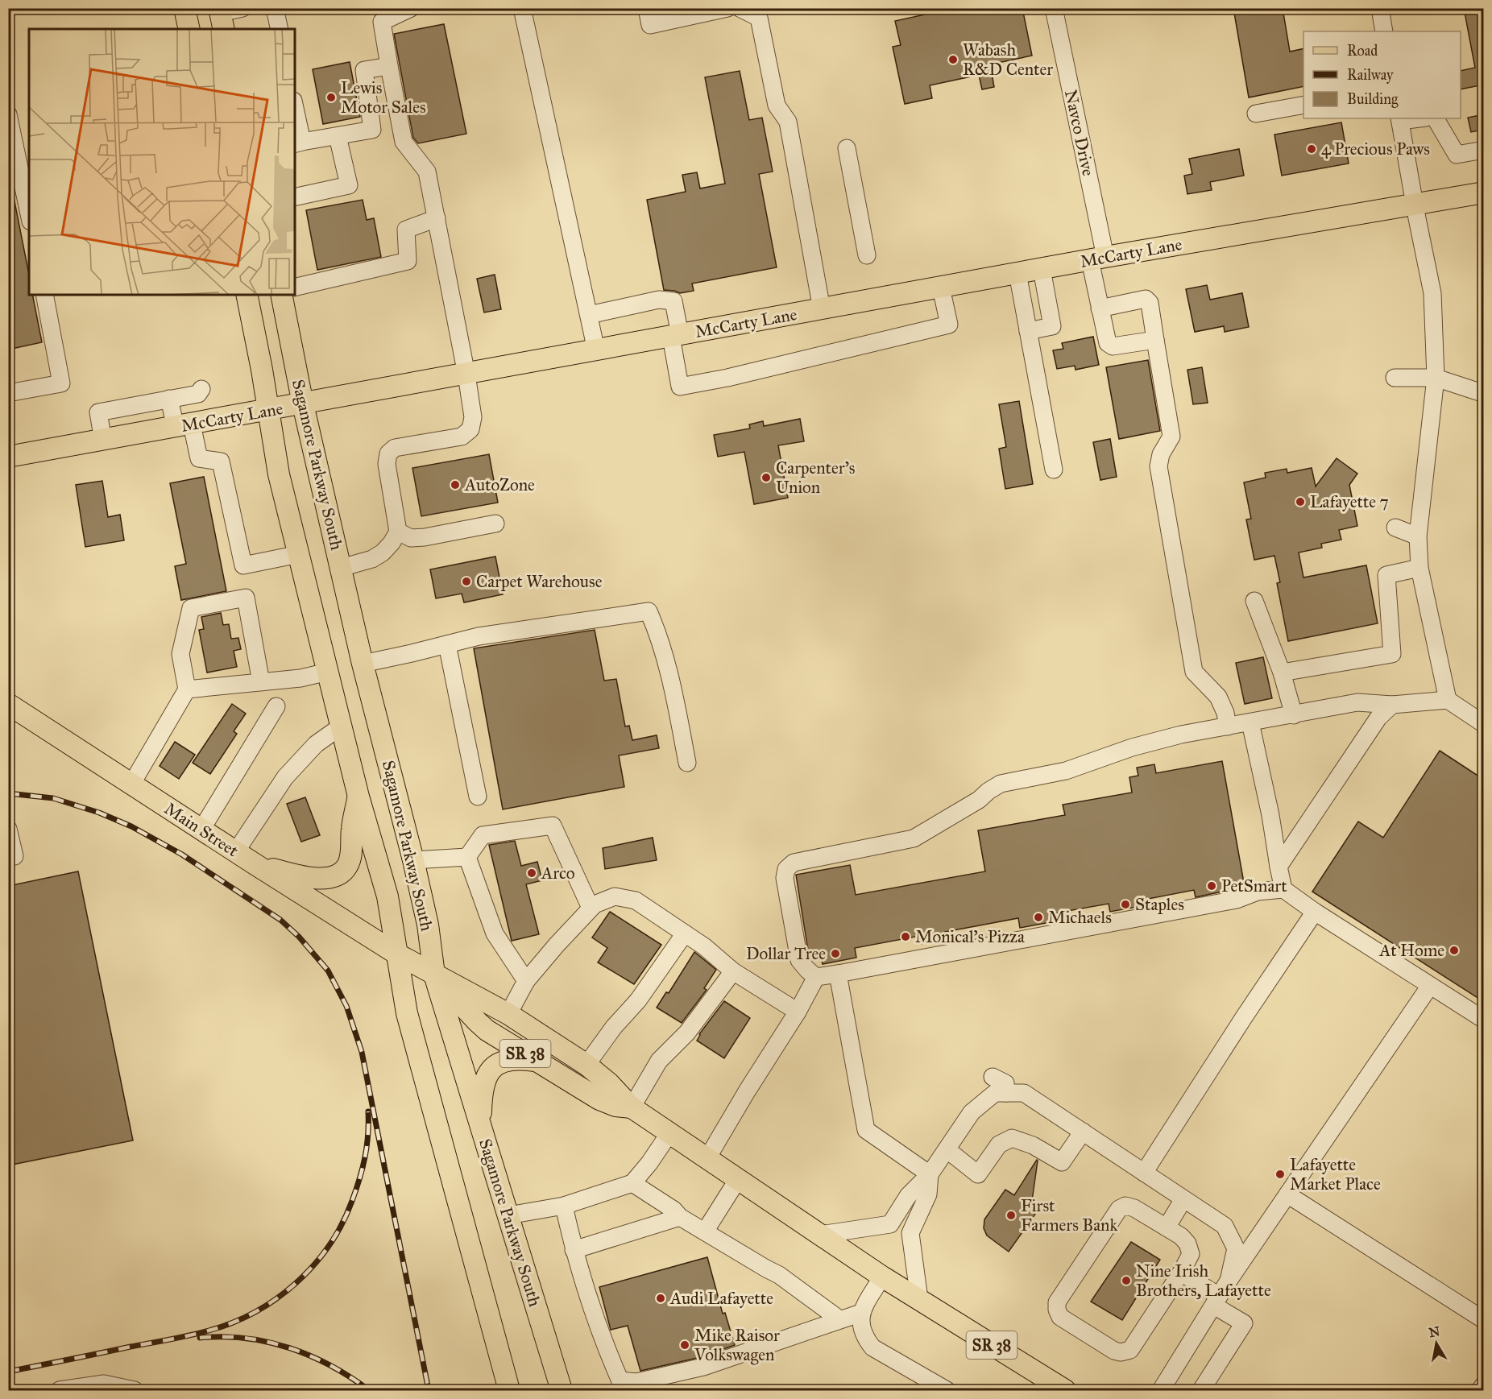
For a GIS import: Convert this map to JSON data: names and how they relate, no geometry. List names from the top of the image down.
{
  "streets": {
    "main road": [
      "McCarty Lane",
      "Sagamore Parkway South",
      "Main Street",
      "SR 38"
    ],
    "street": ["Navco Drive"]
  },
  "crossings": [
    ["Navco Drive", "McCarty Lane"],
    ["McCarty Lane", "Sagamore Parkway South"],
    ["Sagamore Parkway South", "Main Street"],
    ["Sagamore Parkway South", "SR 38"],
    ["Main Street", "SR 38"]
  ],
  "places": [
    "Wabash R&D Center",
    "Lewis Motor Sales",
    "4 Precious Paws",
    "Carpenter's Union",
    "AutoZone",
    "Lafayette 7",
    "Carpet Warehouse",
    "Arco",
    "PetSmart",
    "Staples",
    "Michaels",
    "Monical's Pizza",
    "At Home",
    "Dollar Tree",
    "Lafayette Market Place",
    "First Farmers Bank",
    "Nine Irish Brothers, Lafayette",
    "Audi Lafayette",
    "Mike Raisor Volkswagen"
  ],
  "legend": ["Road", "Railway", "Building"],
  "north": "top"
}
